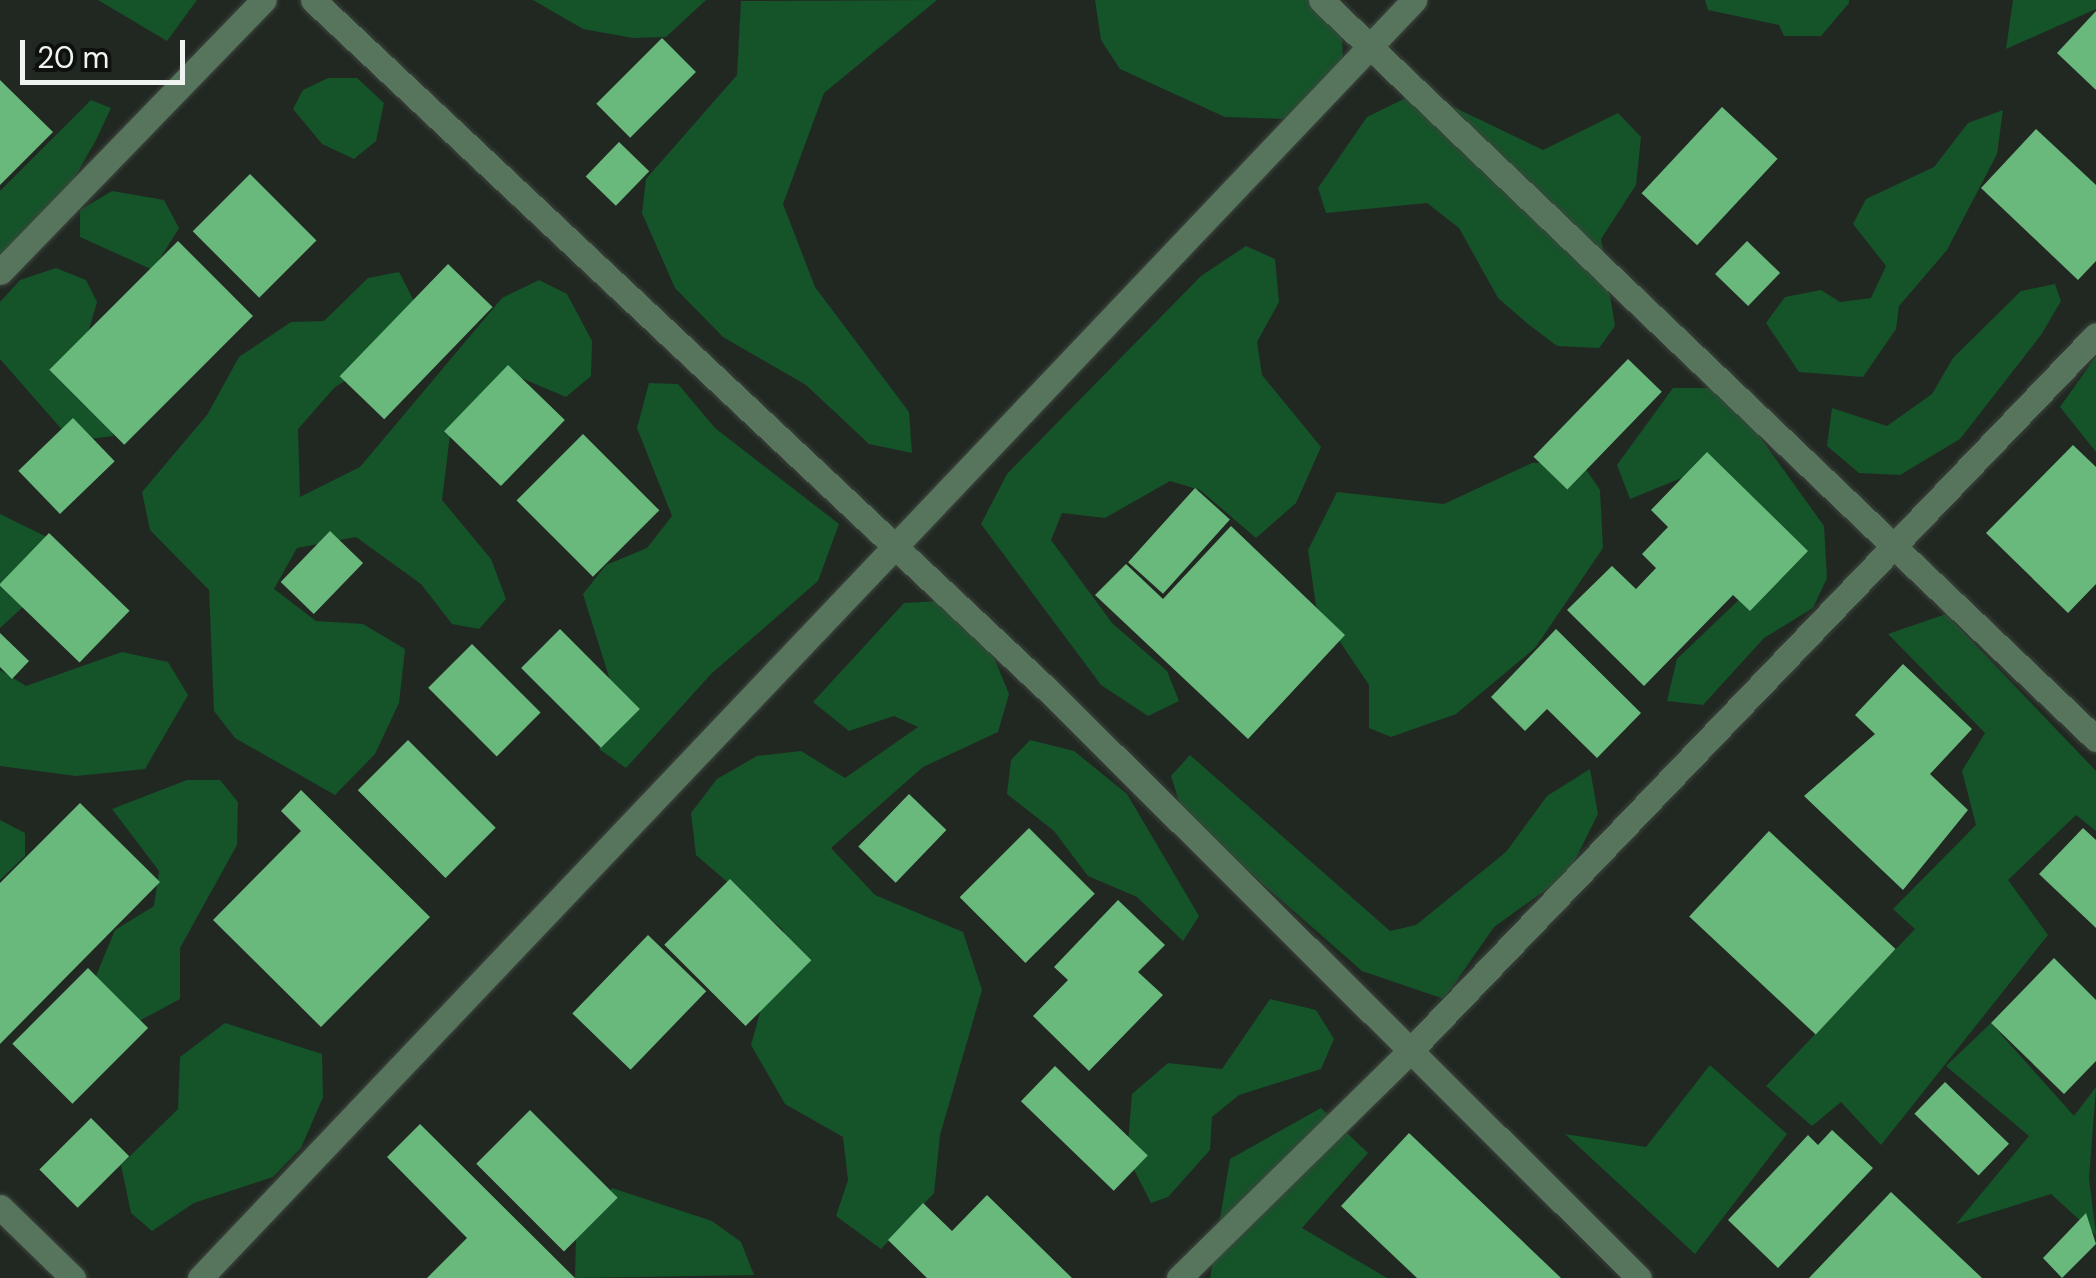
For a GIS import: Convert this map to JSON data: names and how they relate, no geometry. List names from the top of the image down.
{
  "scale_bar": "20 m"
}
